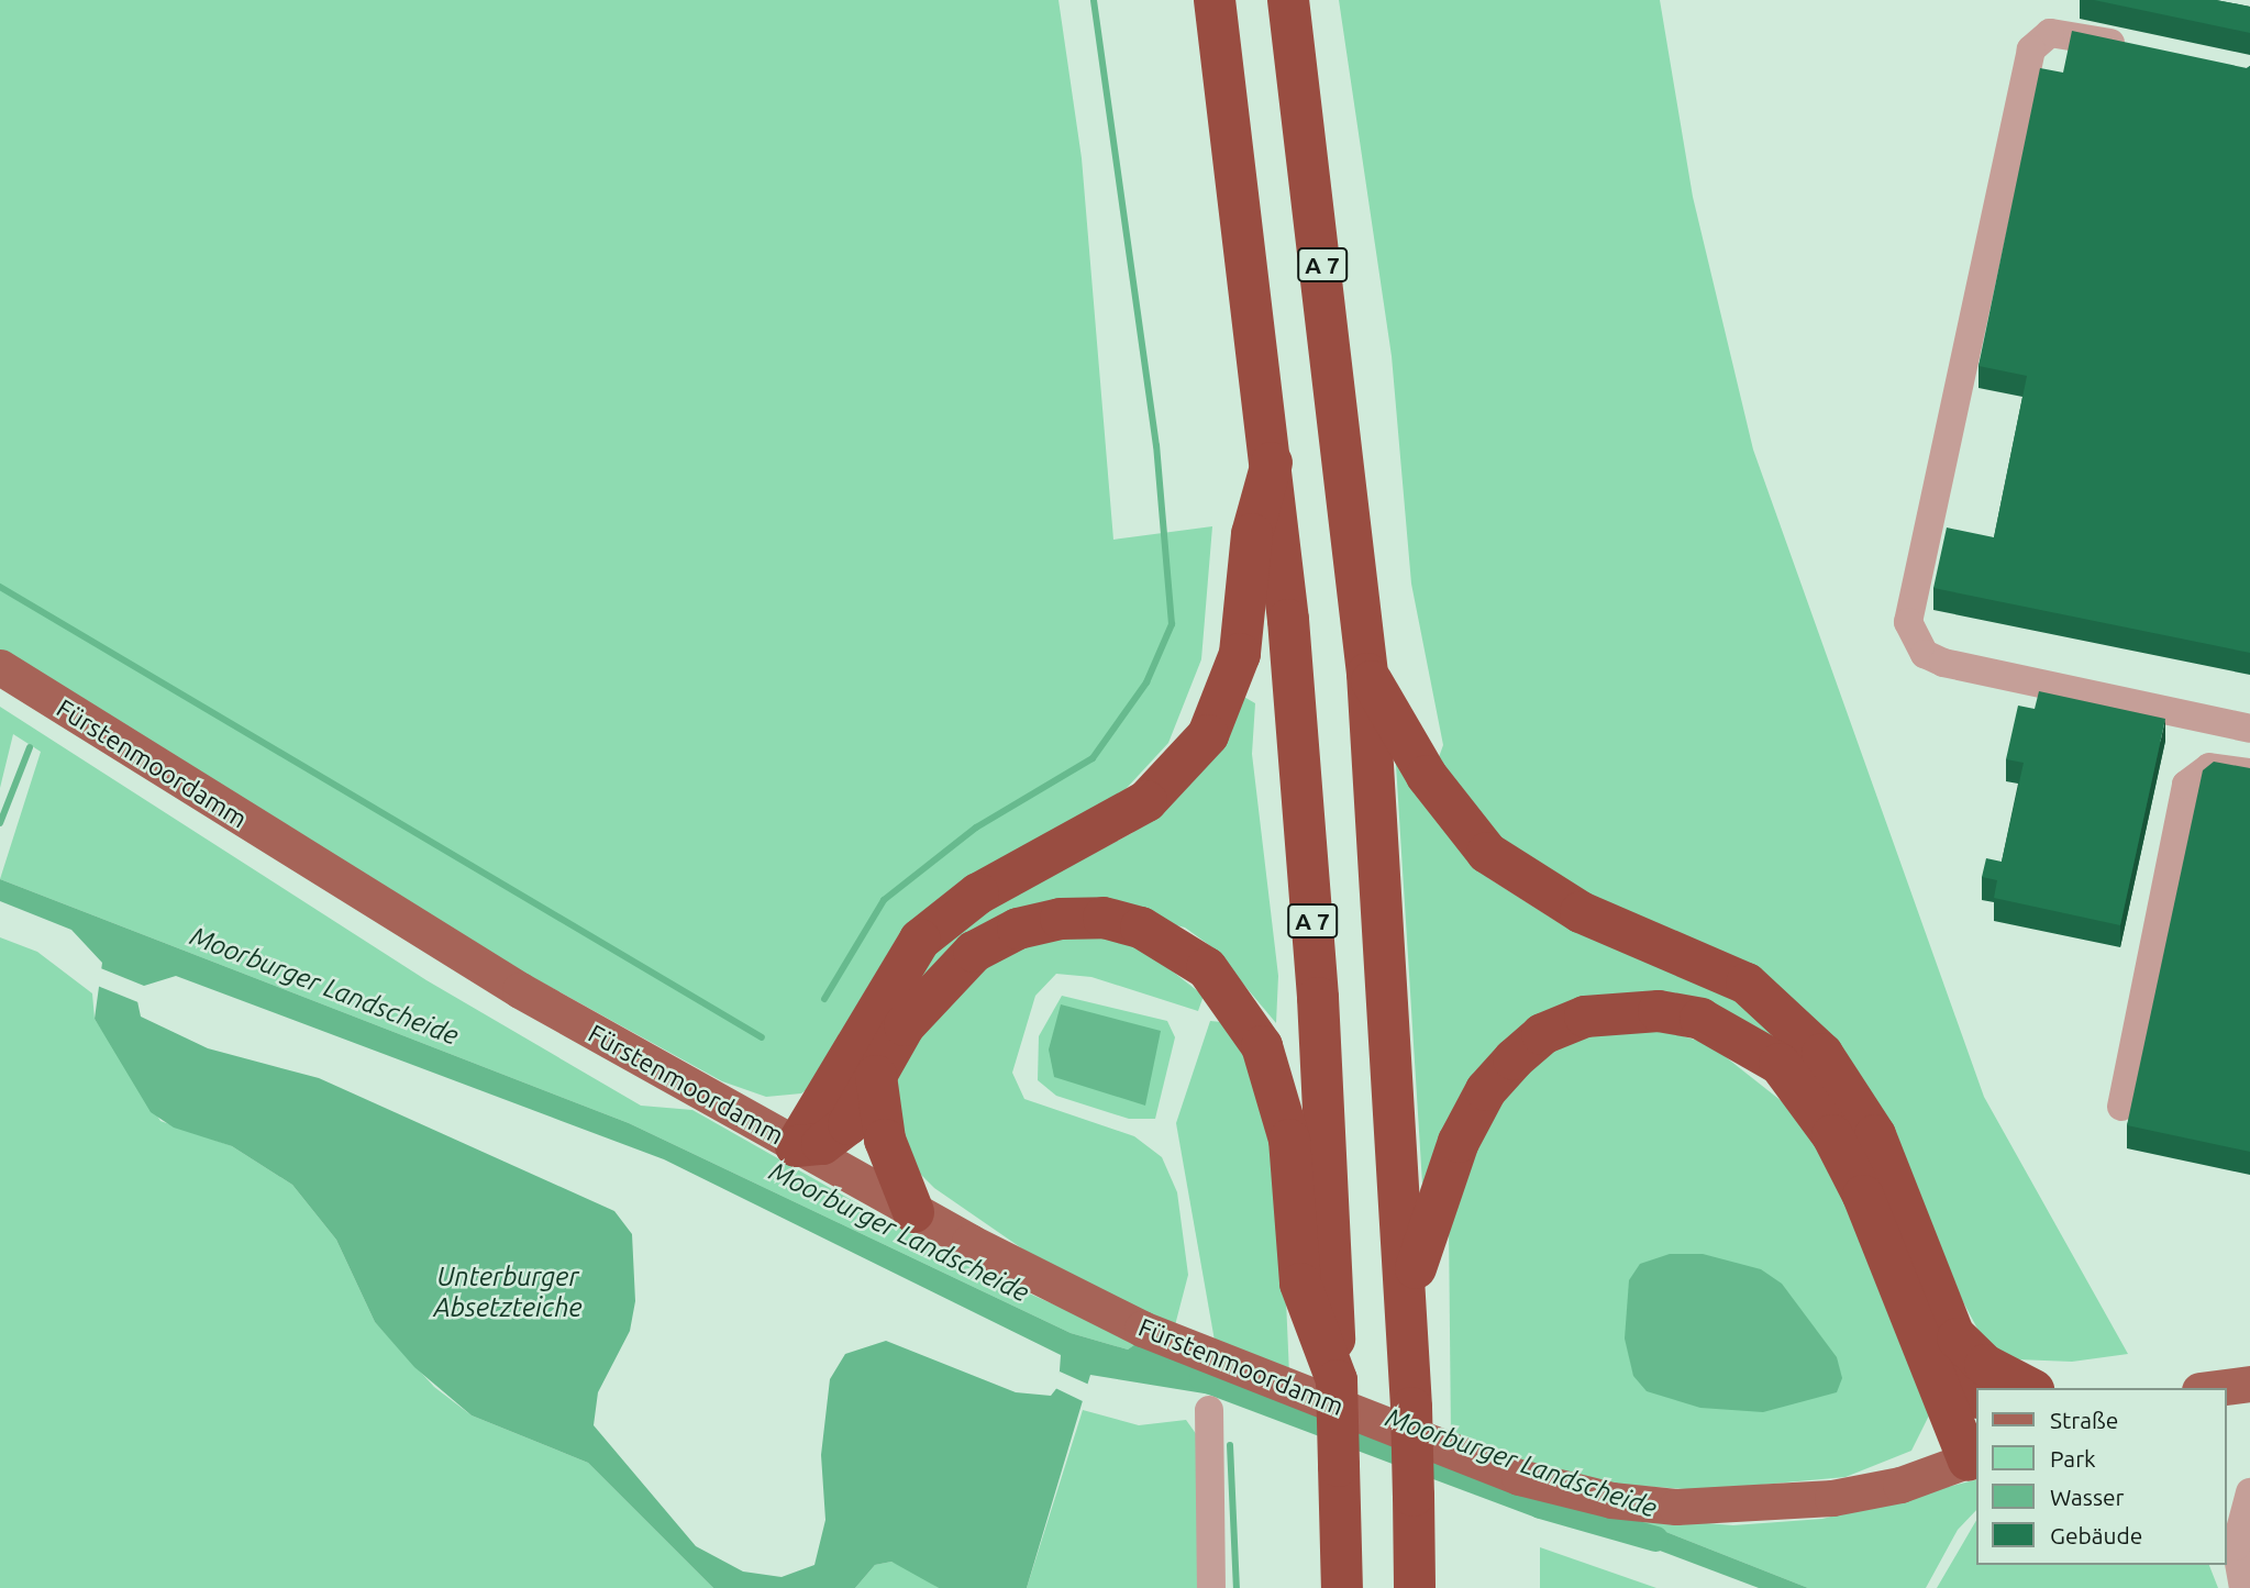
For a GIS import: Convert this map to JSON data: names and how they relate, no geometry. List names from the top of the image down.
{
  "streets": {
    "highway": ["A 7"],
    "main road": ["Fürstenmoordamm"]
  },
  "water": ["Moorburger Landscheide", "Unterburger Absetzteiche"],
  "legend": [
    "Straße",
    "Park",
    "Wasser",
    "Gebäude"
  ]
}
